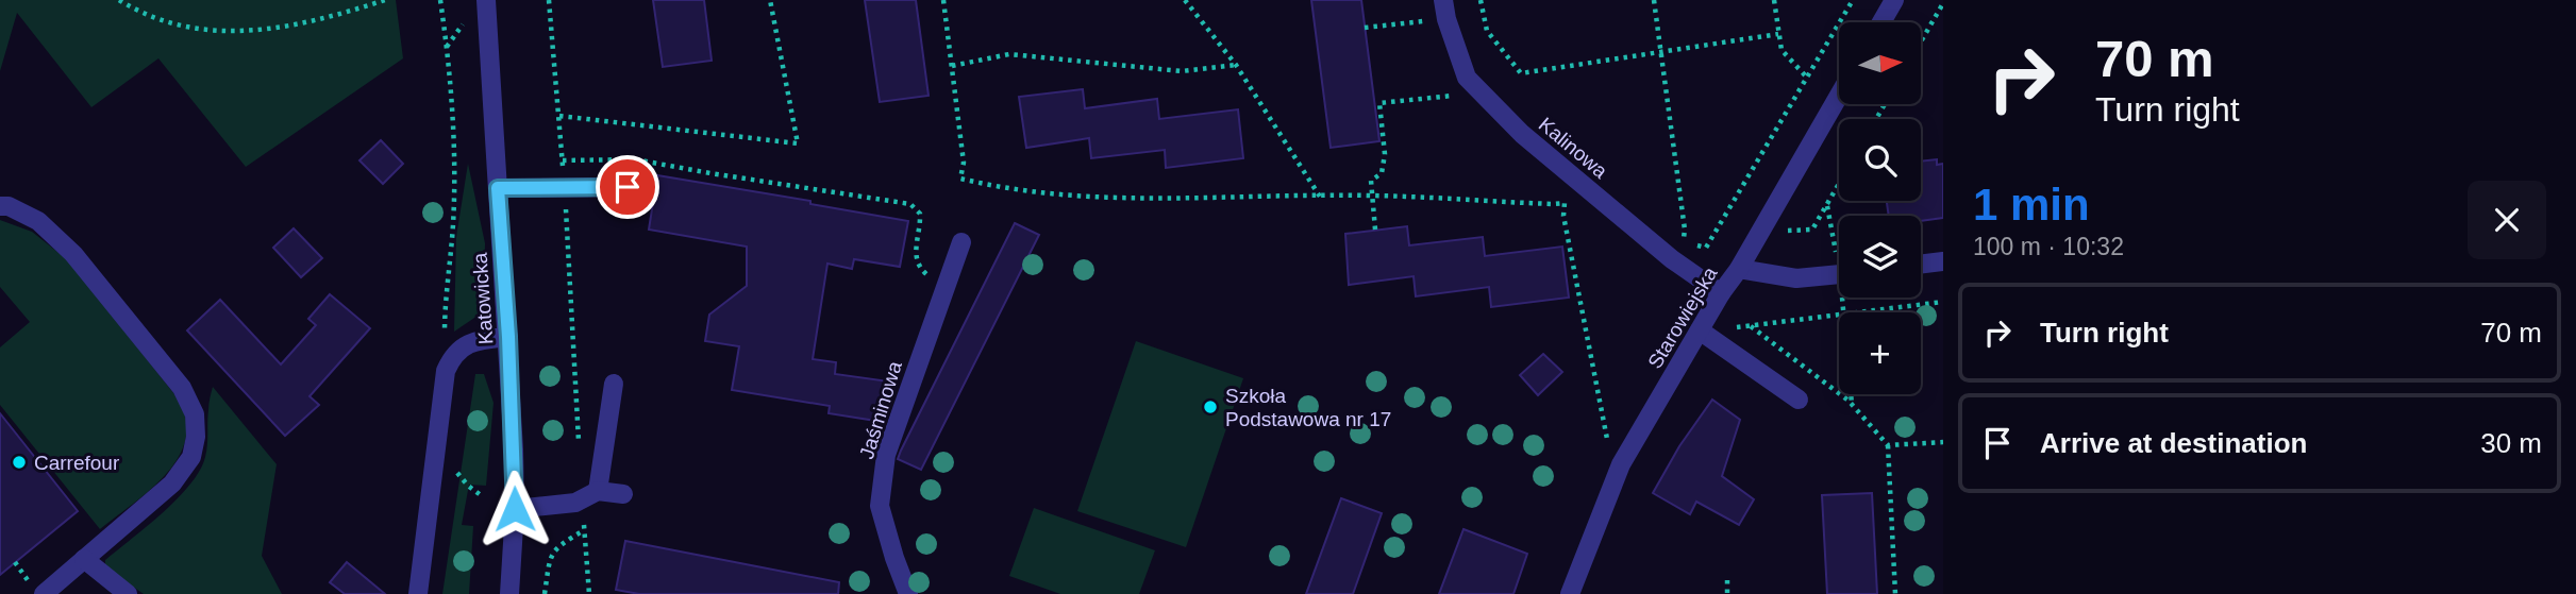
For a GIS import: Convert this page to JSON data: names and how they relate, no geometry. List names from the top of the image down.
{
  "streets": {
    "street": [
      "Kalinowa",
      "Katowicka",
      "Starowiejska",
      "Jaśminowa"
    ]
  },
  "crossings": [
    ["Kalinowa", "Starowiejska"]
  ],
  "places": ["Szkoła Podstawowa nr 17", "Carrefour"],
  "north": "right",
  "page": {
    "turn": ["70 m", "Turn right"],
    "map_buttons": "+",
    "heading": ["1 min", "100 m · 10:32"],
    "list": [
      {
        "name": "Turn right",
        "value": "70 m"
      },
      {
        "name": "Arrive at destination",
        "value": "30 m"
      }
    ]
  }
}
